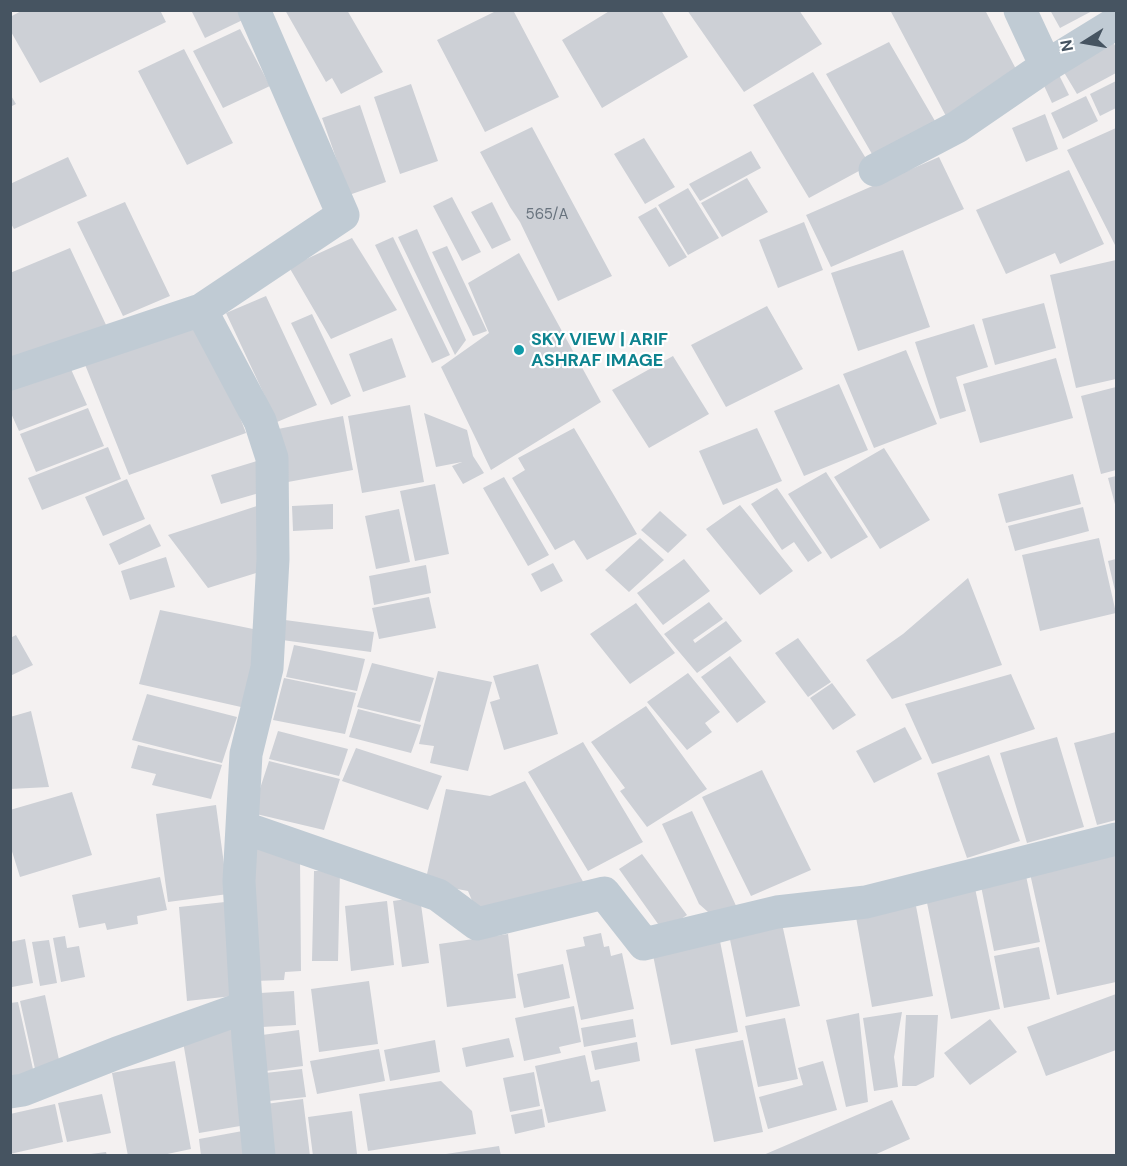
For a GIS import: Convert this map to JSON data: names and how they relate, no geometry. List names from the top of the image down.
{
  "places": ["SKY VIEW | ARIF ASHRAF IMAGE"],
  "house_numbers": ["565/A"],
  "north": "left"
}
